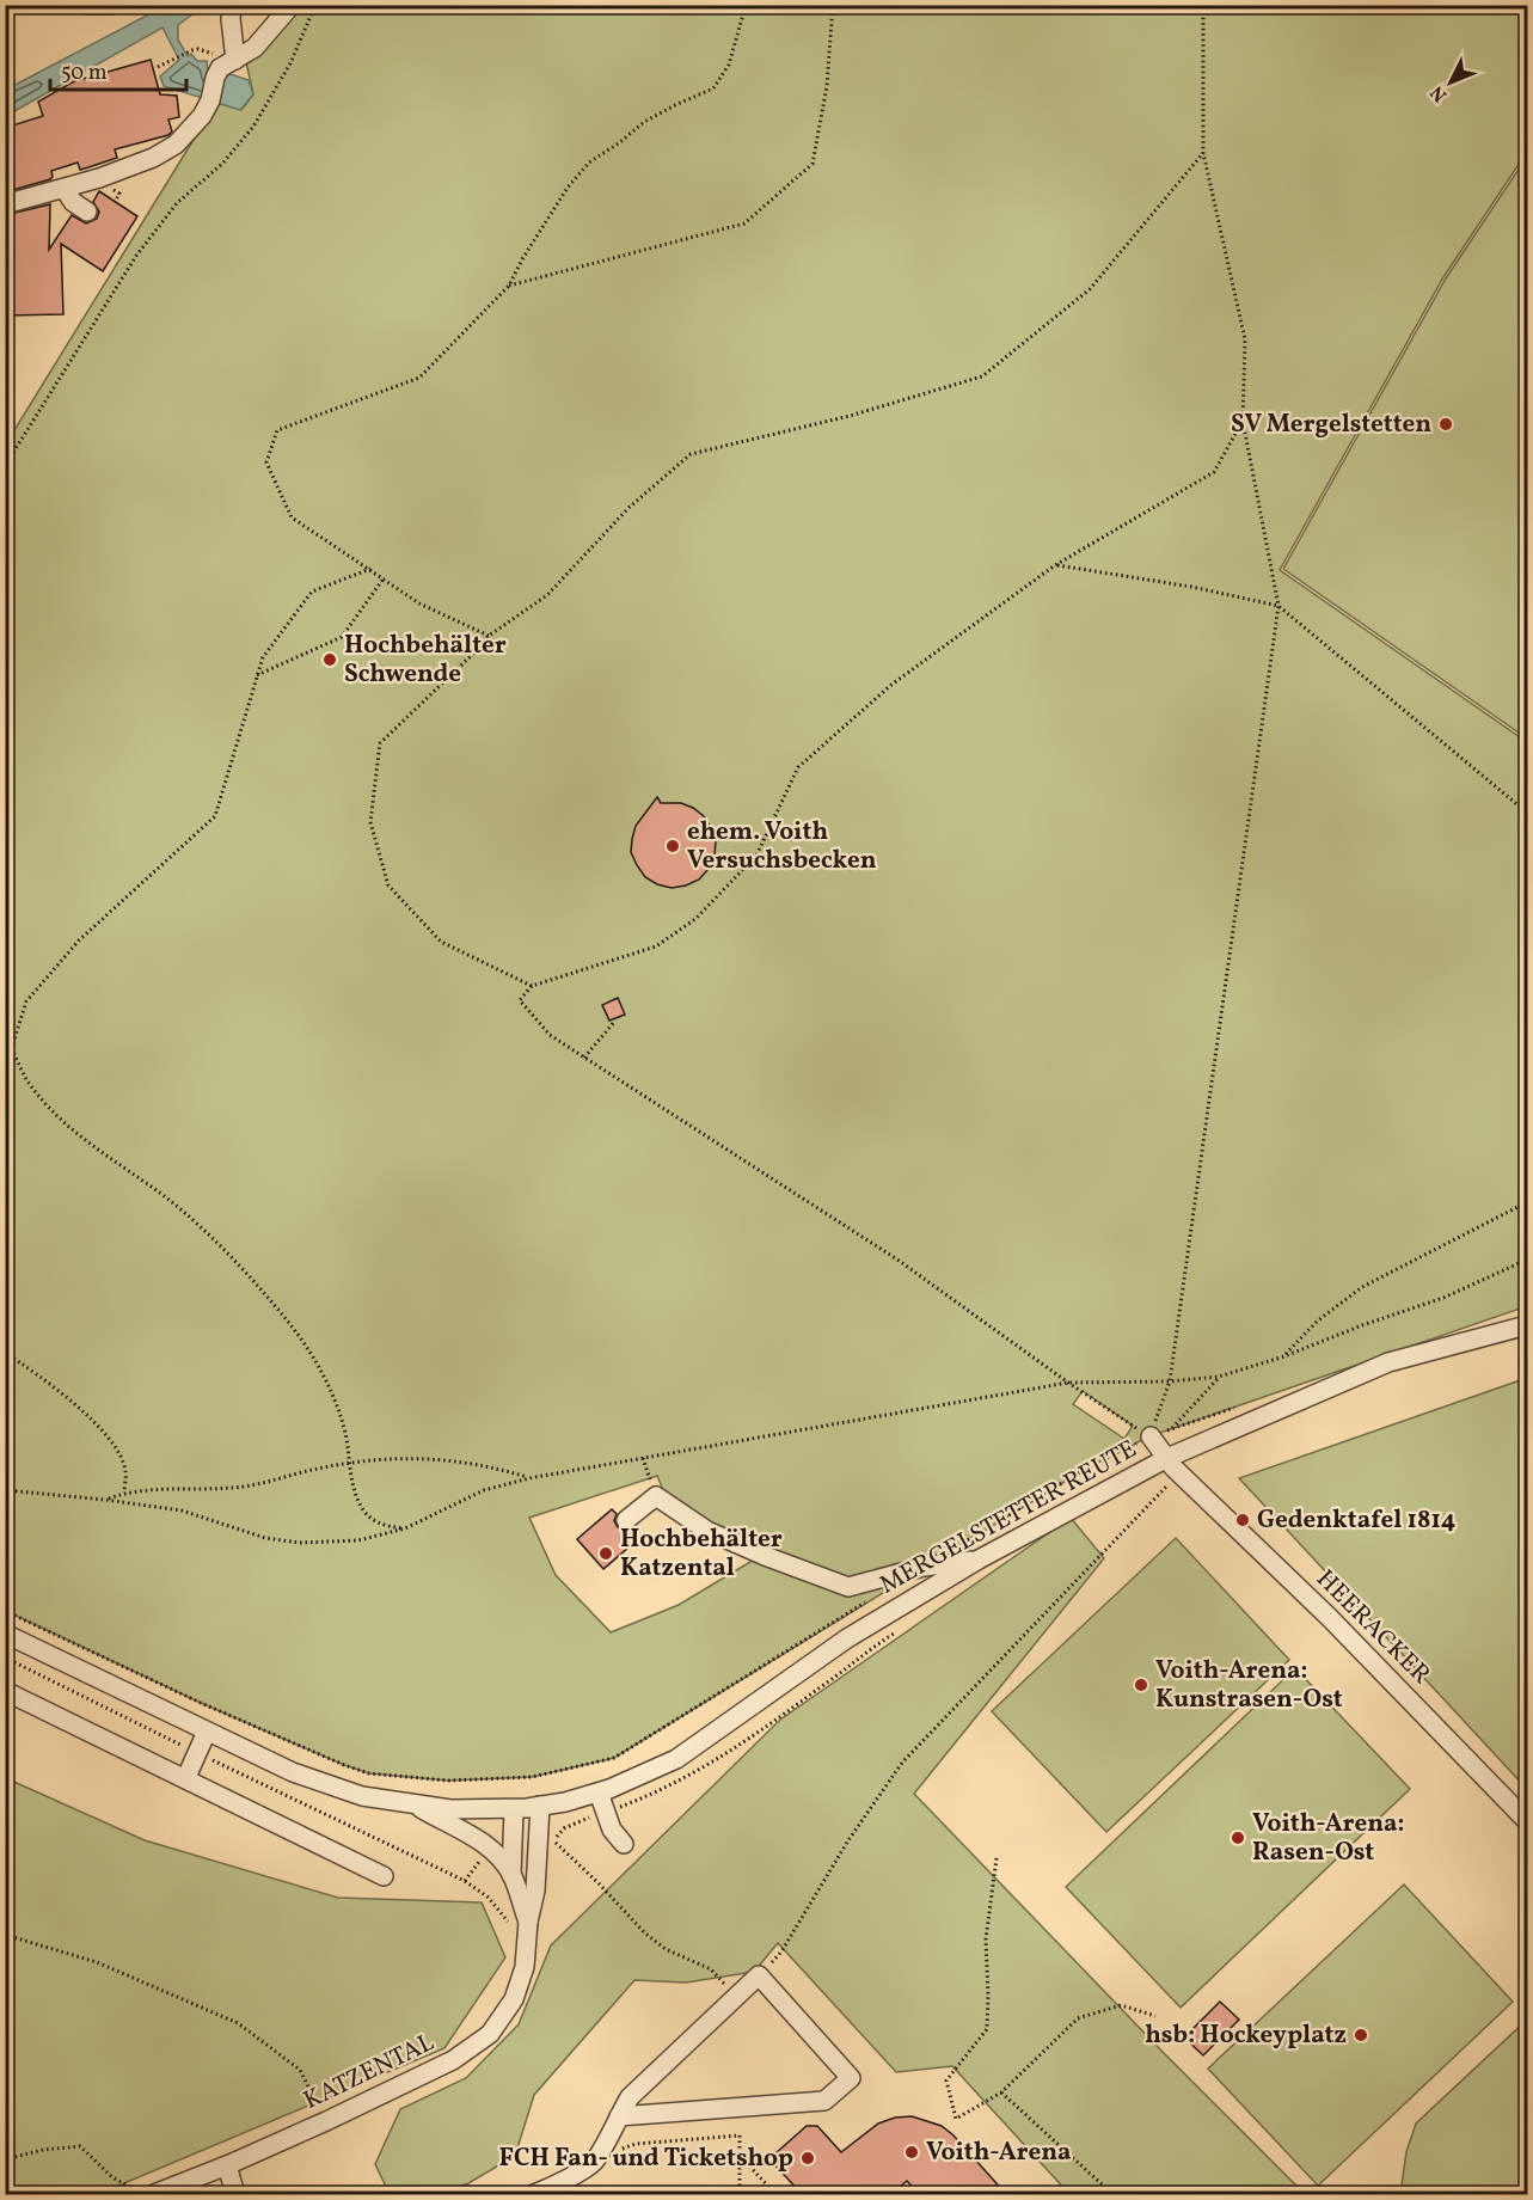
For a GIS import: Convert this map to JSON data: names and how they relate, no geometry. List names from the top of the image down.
{
  "streets": {
    "street": ["MERGELSTETTER REUTE", "HEERACKER", "KATZENTAL"]
  },
  "crossings": [
    ["MERGELSTETTER REUTE", "HEERACKER"],
    ["MERGELSTETTER REUTE", "KATZENTAL"]
  ],
  "places": [
    "SV Mergelstetten",
    "Hochbehälter Schwende",
    "ehem. Voith Versuchsbecken",
    "Gedenktafel 1814",
    "Hochbehälter Katzental",
    "Voith-Arena: Kunstrasen-Ost",
    "Voith-Arena: Rasen-Ost",
    "hsb: Hockeyplatz",
    "Voith-Arena",
    "FCH Fan- und Ticketshop"
  ],
  "scale_bar": "50 m",
  "north": "bottom left"
}
